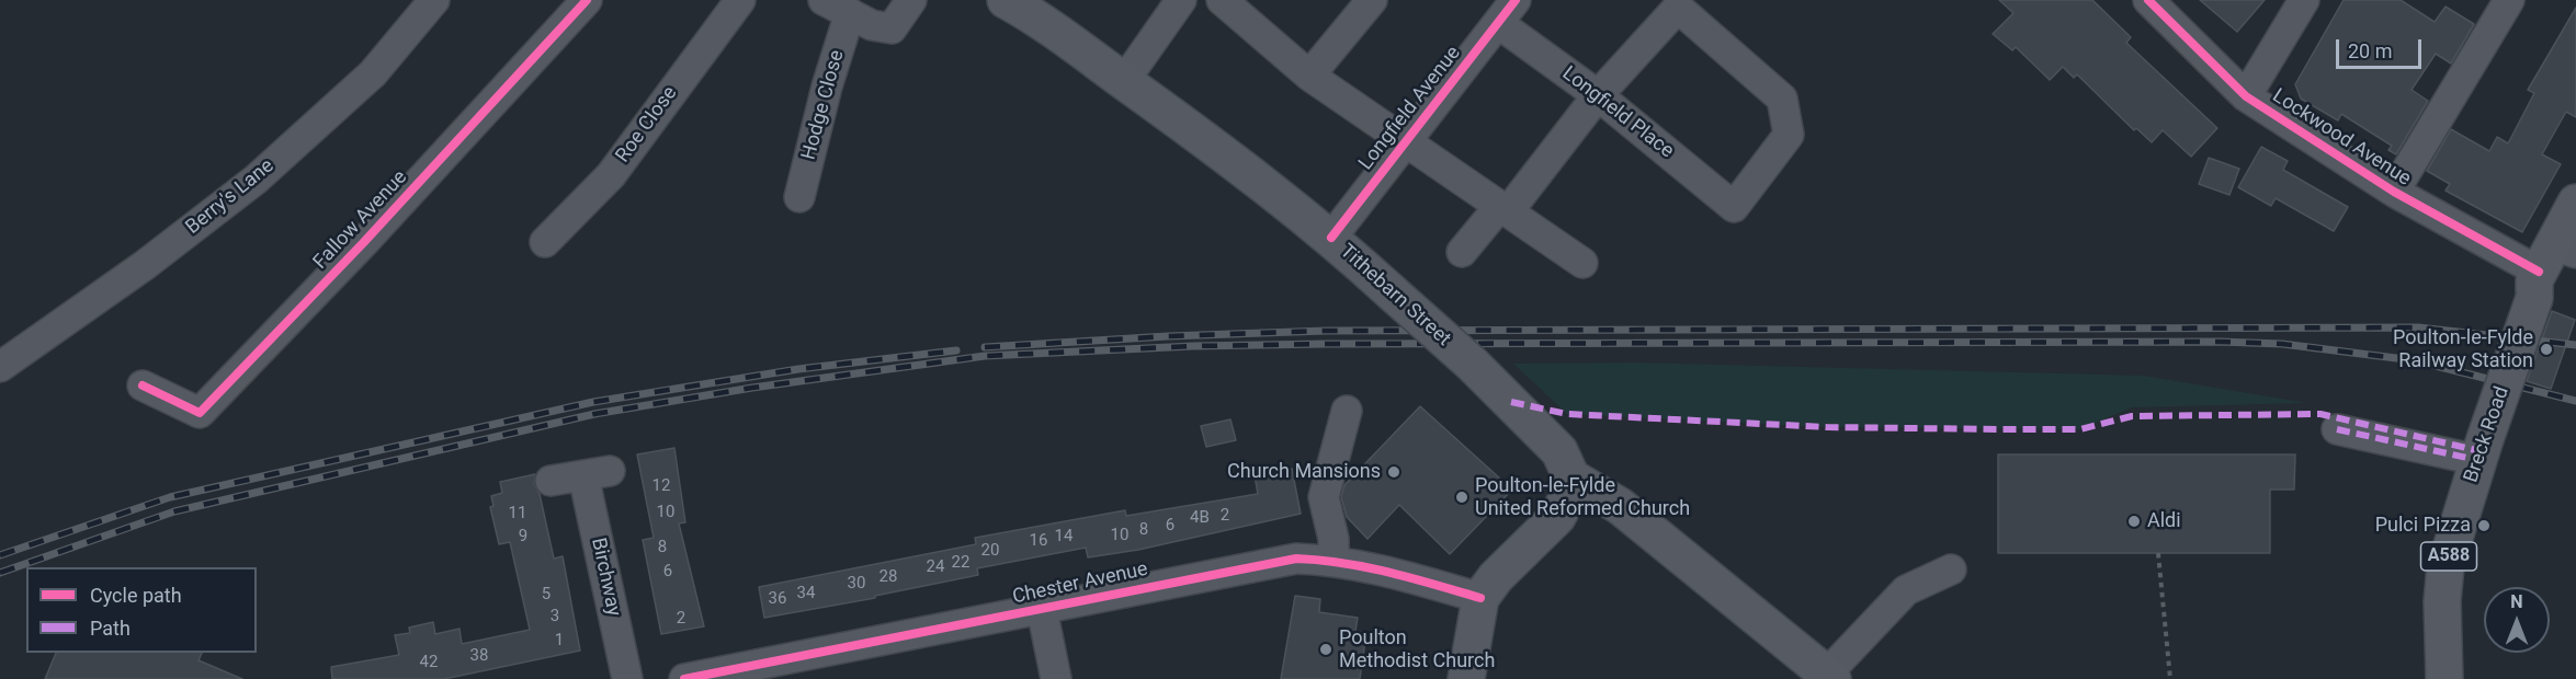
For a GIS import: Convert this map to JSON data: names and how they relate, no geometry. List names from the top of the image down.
{
  "streets": {
    "main road": ["Tithebarn Street", "Breck Road", "A588"],
    "street": [
      "Hodge Close",
      "Longfield Avenue",
      "Longfield Place",
      "Roe Close",
      "Lockwood Avenue",
      "Berry's Lane",
      "Fallow Avenue",
      "Birchway",
      "Chester Avenue"
    ]
  },
  "crossings": [
    ["Longfield Avenue", "Longfield Place"],
    ["Longfield Avenue", "Tithebarn Street"],
    ["Lockwood Avenue", "Breck Road"]
  ],
  "places": [
    "Poulton-le-Fylde Railway Station",
    "Church Mansions",
    "Poulton-le-Fylde United Reformed Church",
    "Aldi",
    "Pulci Pizza",
    "Poulton Methodist Church"
  ],
  "house_numbers": [
    "12",
    "10",
    "11",
    "2",
    "4B",
    "6",
    "8",
    "10",
    "9",
    "14",
    "16",
    "8",
    "20",
    "22",
    "24",
    "6",
    "28",
    "30",
    "34",
    "5",
    "36",
    "3",
    "2",
    "1",
    "38",
    "42"
  ],
  "legend": ["Cycle path", "Path"],
  "scale_bar": "20 m",
  "north": "top"
}
